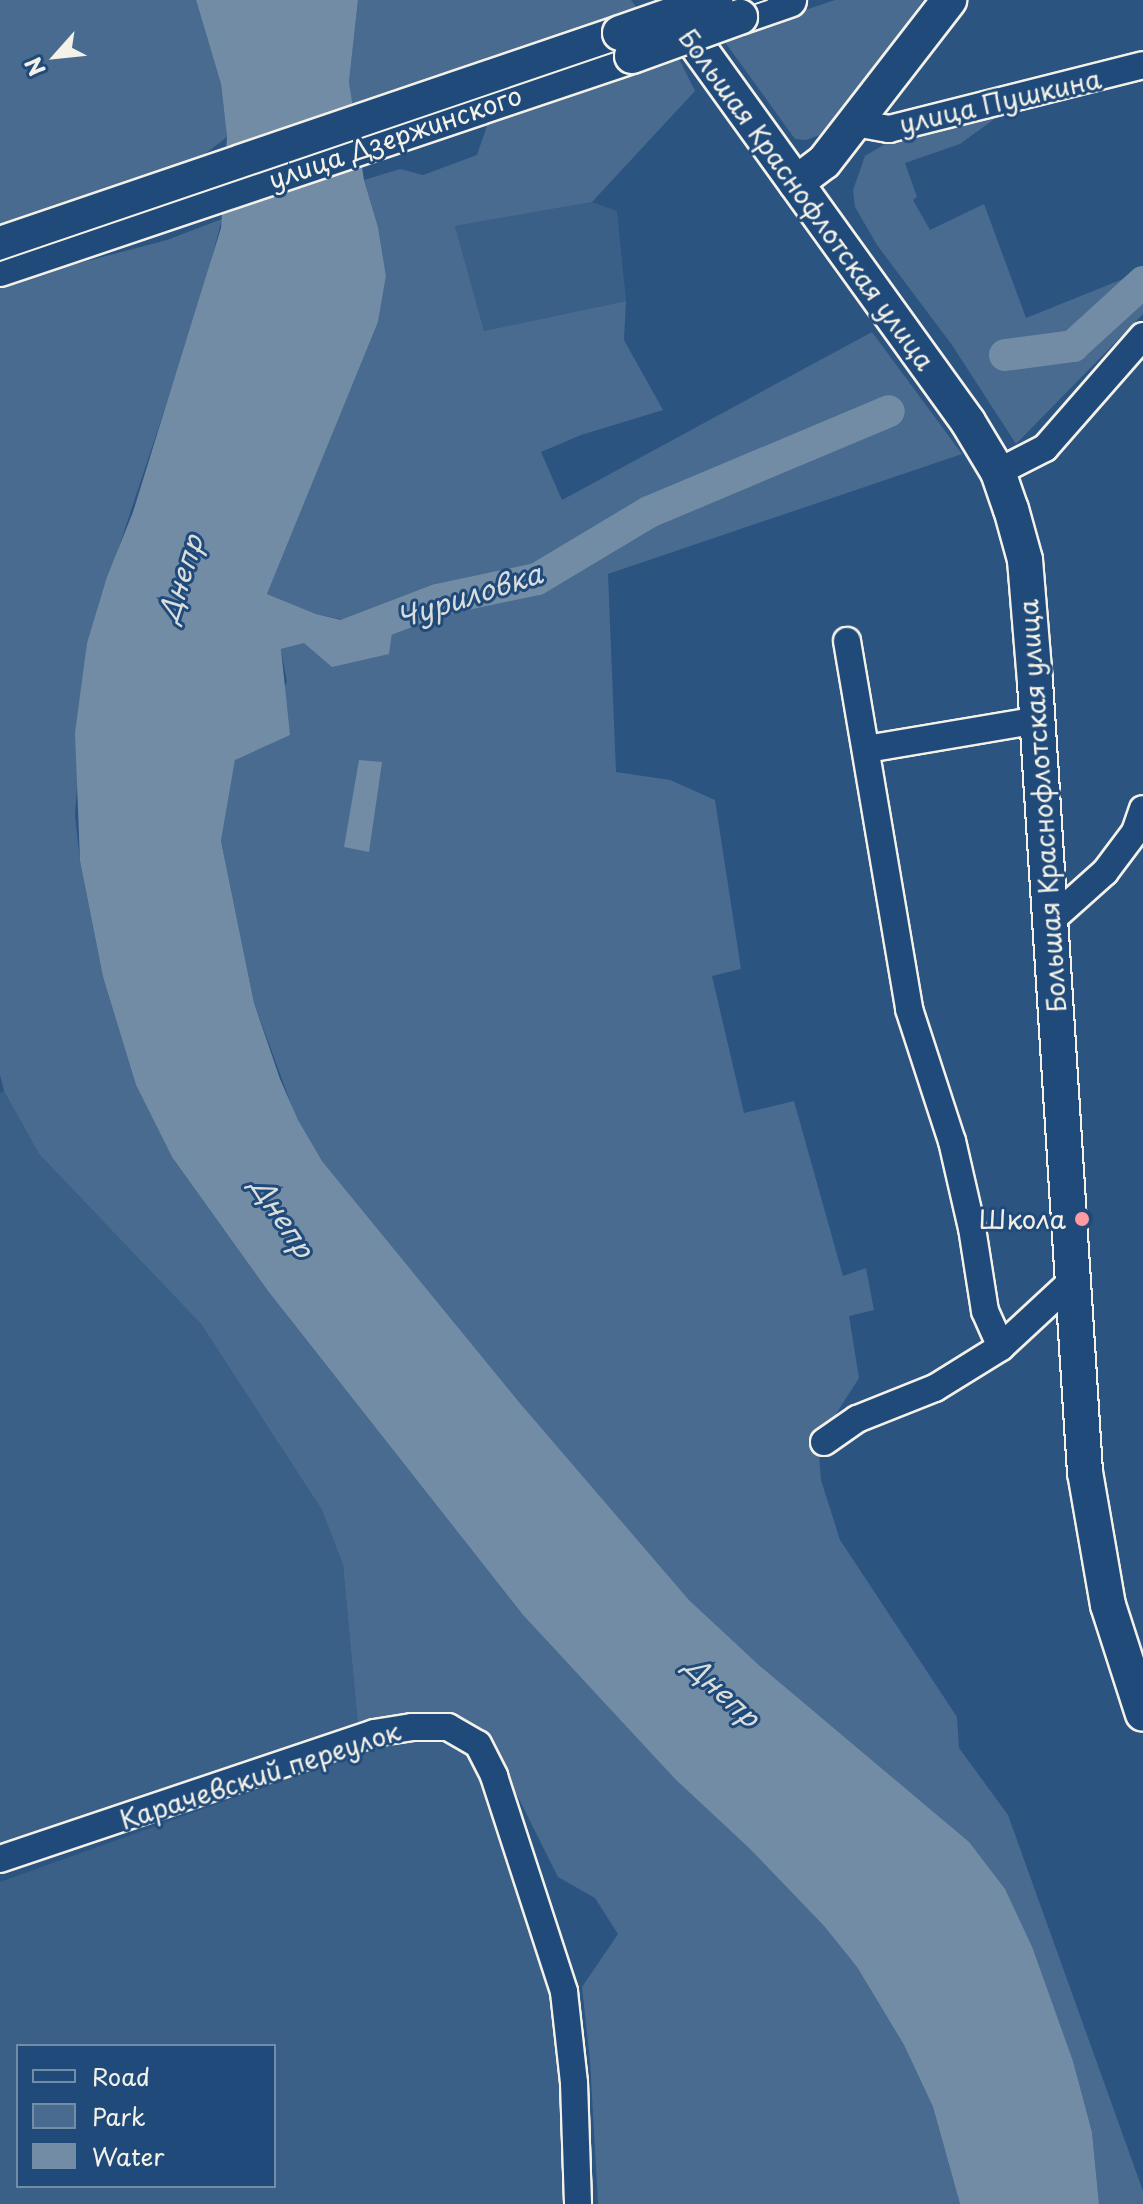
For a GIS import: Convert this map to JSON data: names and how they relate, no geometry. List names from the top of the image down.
{
  "streets": {
    "main road": ["улица Дзержинского", "Большая Краснофлотская улица"],
    "street": ["улица Пушкина", "Карачевский переулок"]
  },
  "water": ["Днепр", "Чуриловка"],
  "places": ["Школа"],
  "legend": ["Road", "Park", "Water"],
  "north": "bottom left"
}
